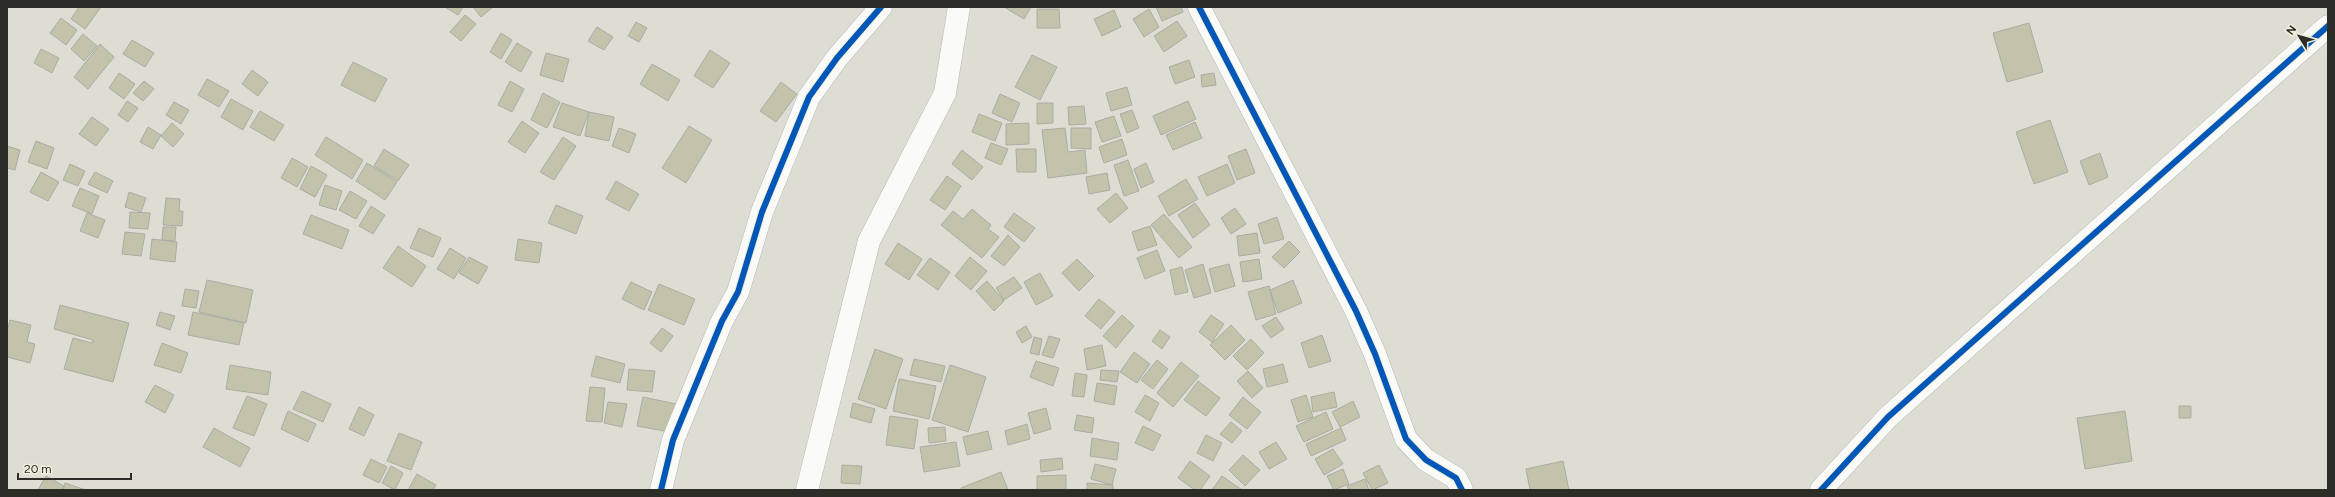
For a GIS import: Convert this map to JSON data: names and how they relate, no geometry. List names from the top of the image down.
{
  "scale_bar": "20 m",
  "north": "top left"
}
